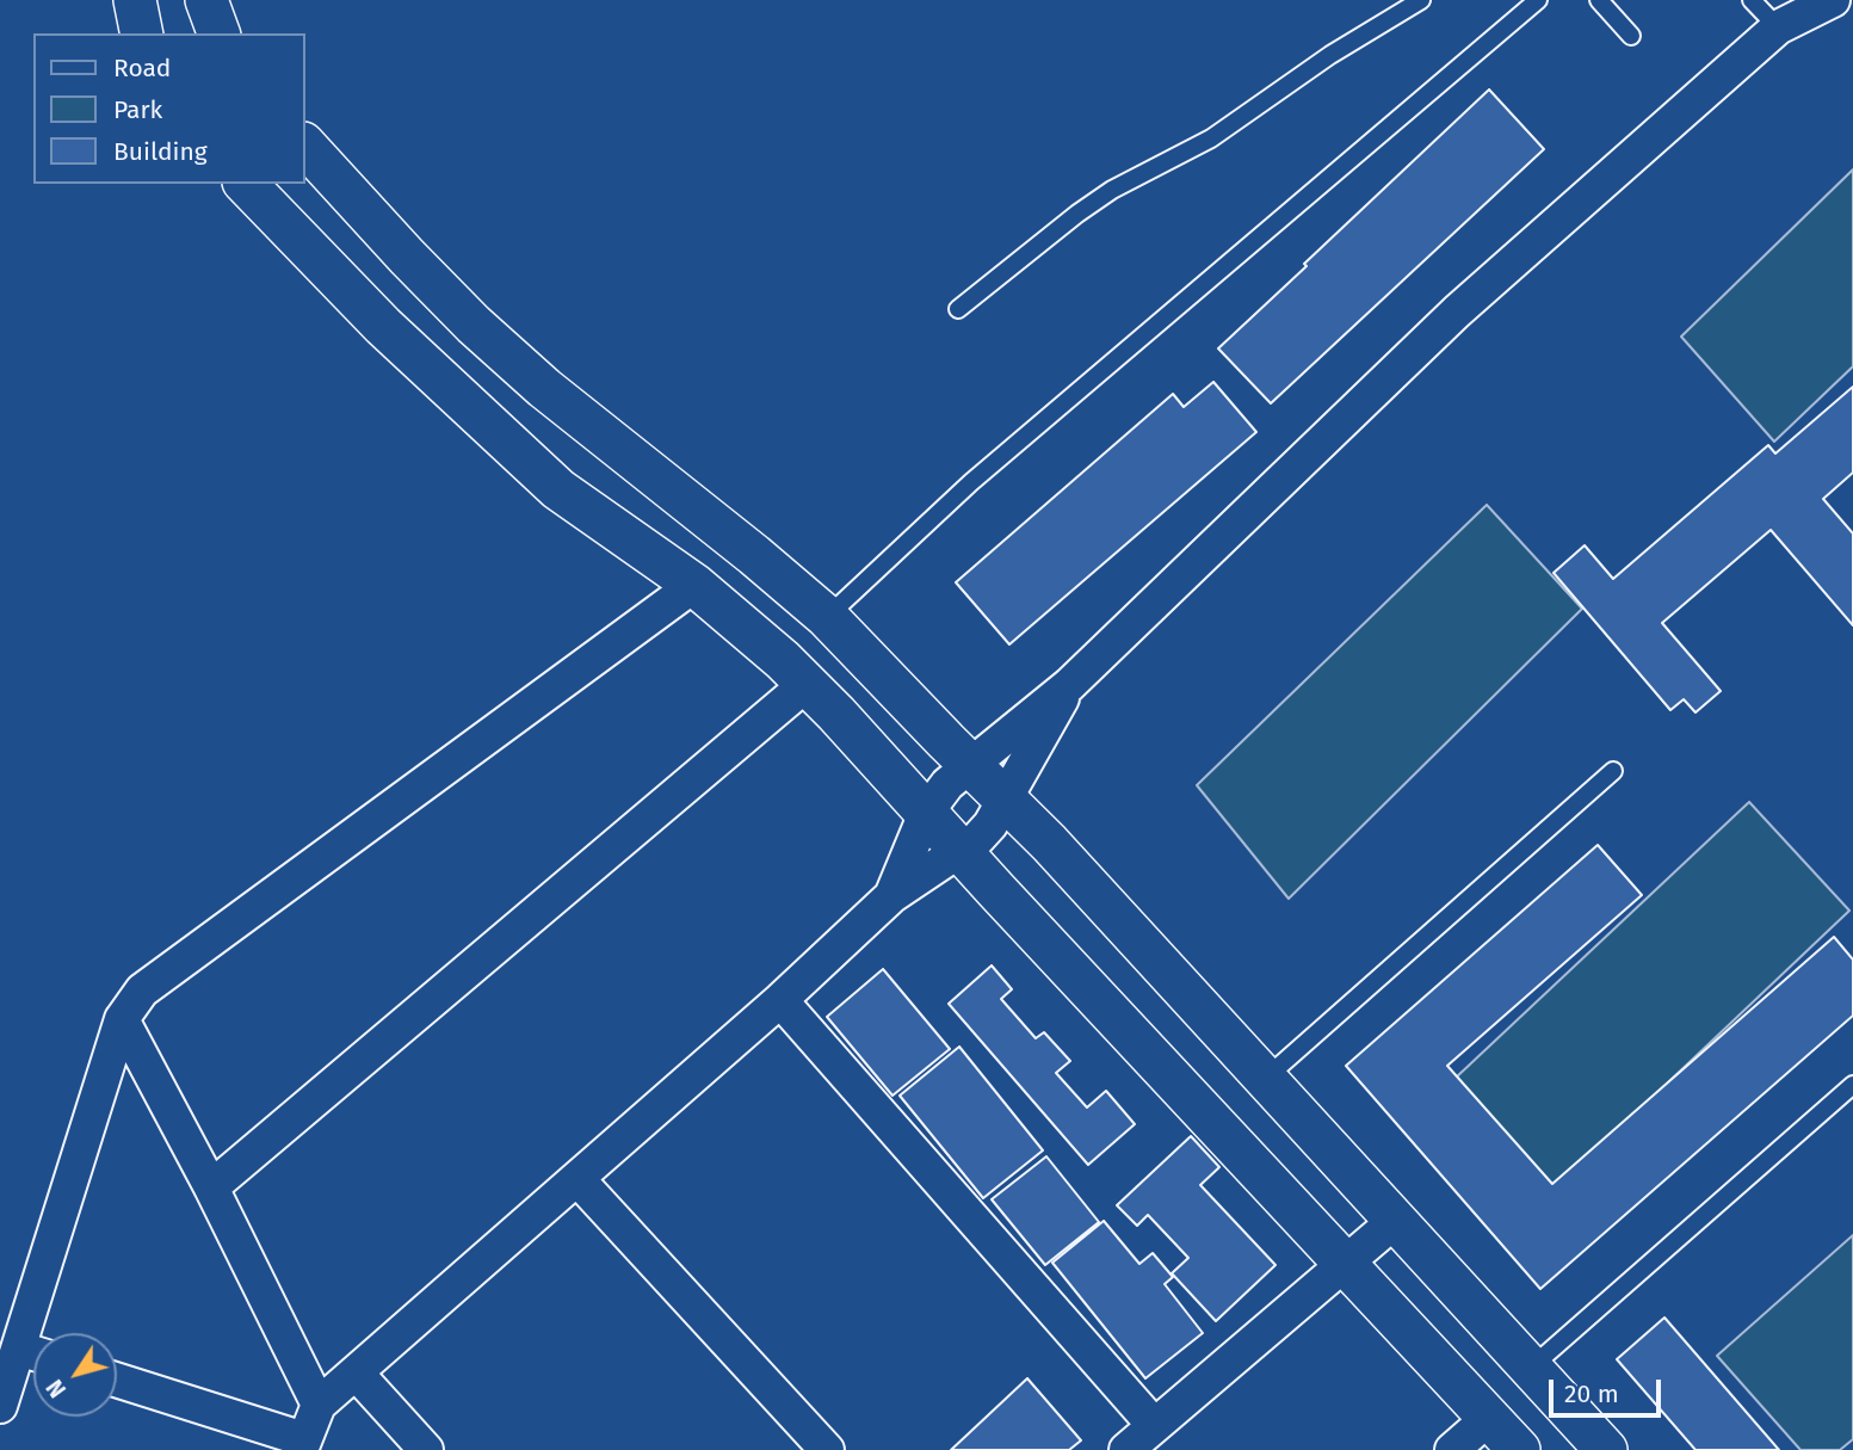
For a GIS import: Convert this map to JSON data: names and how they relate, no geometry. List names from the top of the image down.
{
  "legend": ["Road", "Park", "Building"],
  "scale_bar": "20 m",
  "north": "bottom left"
}
